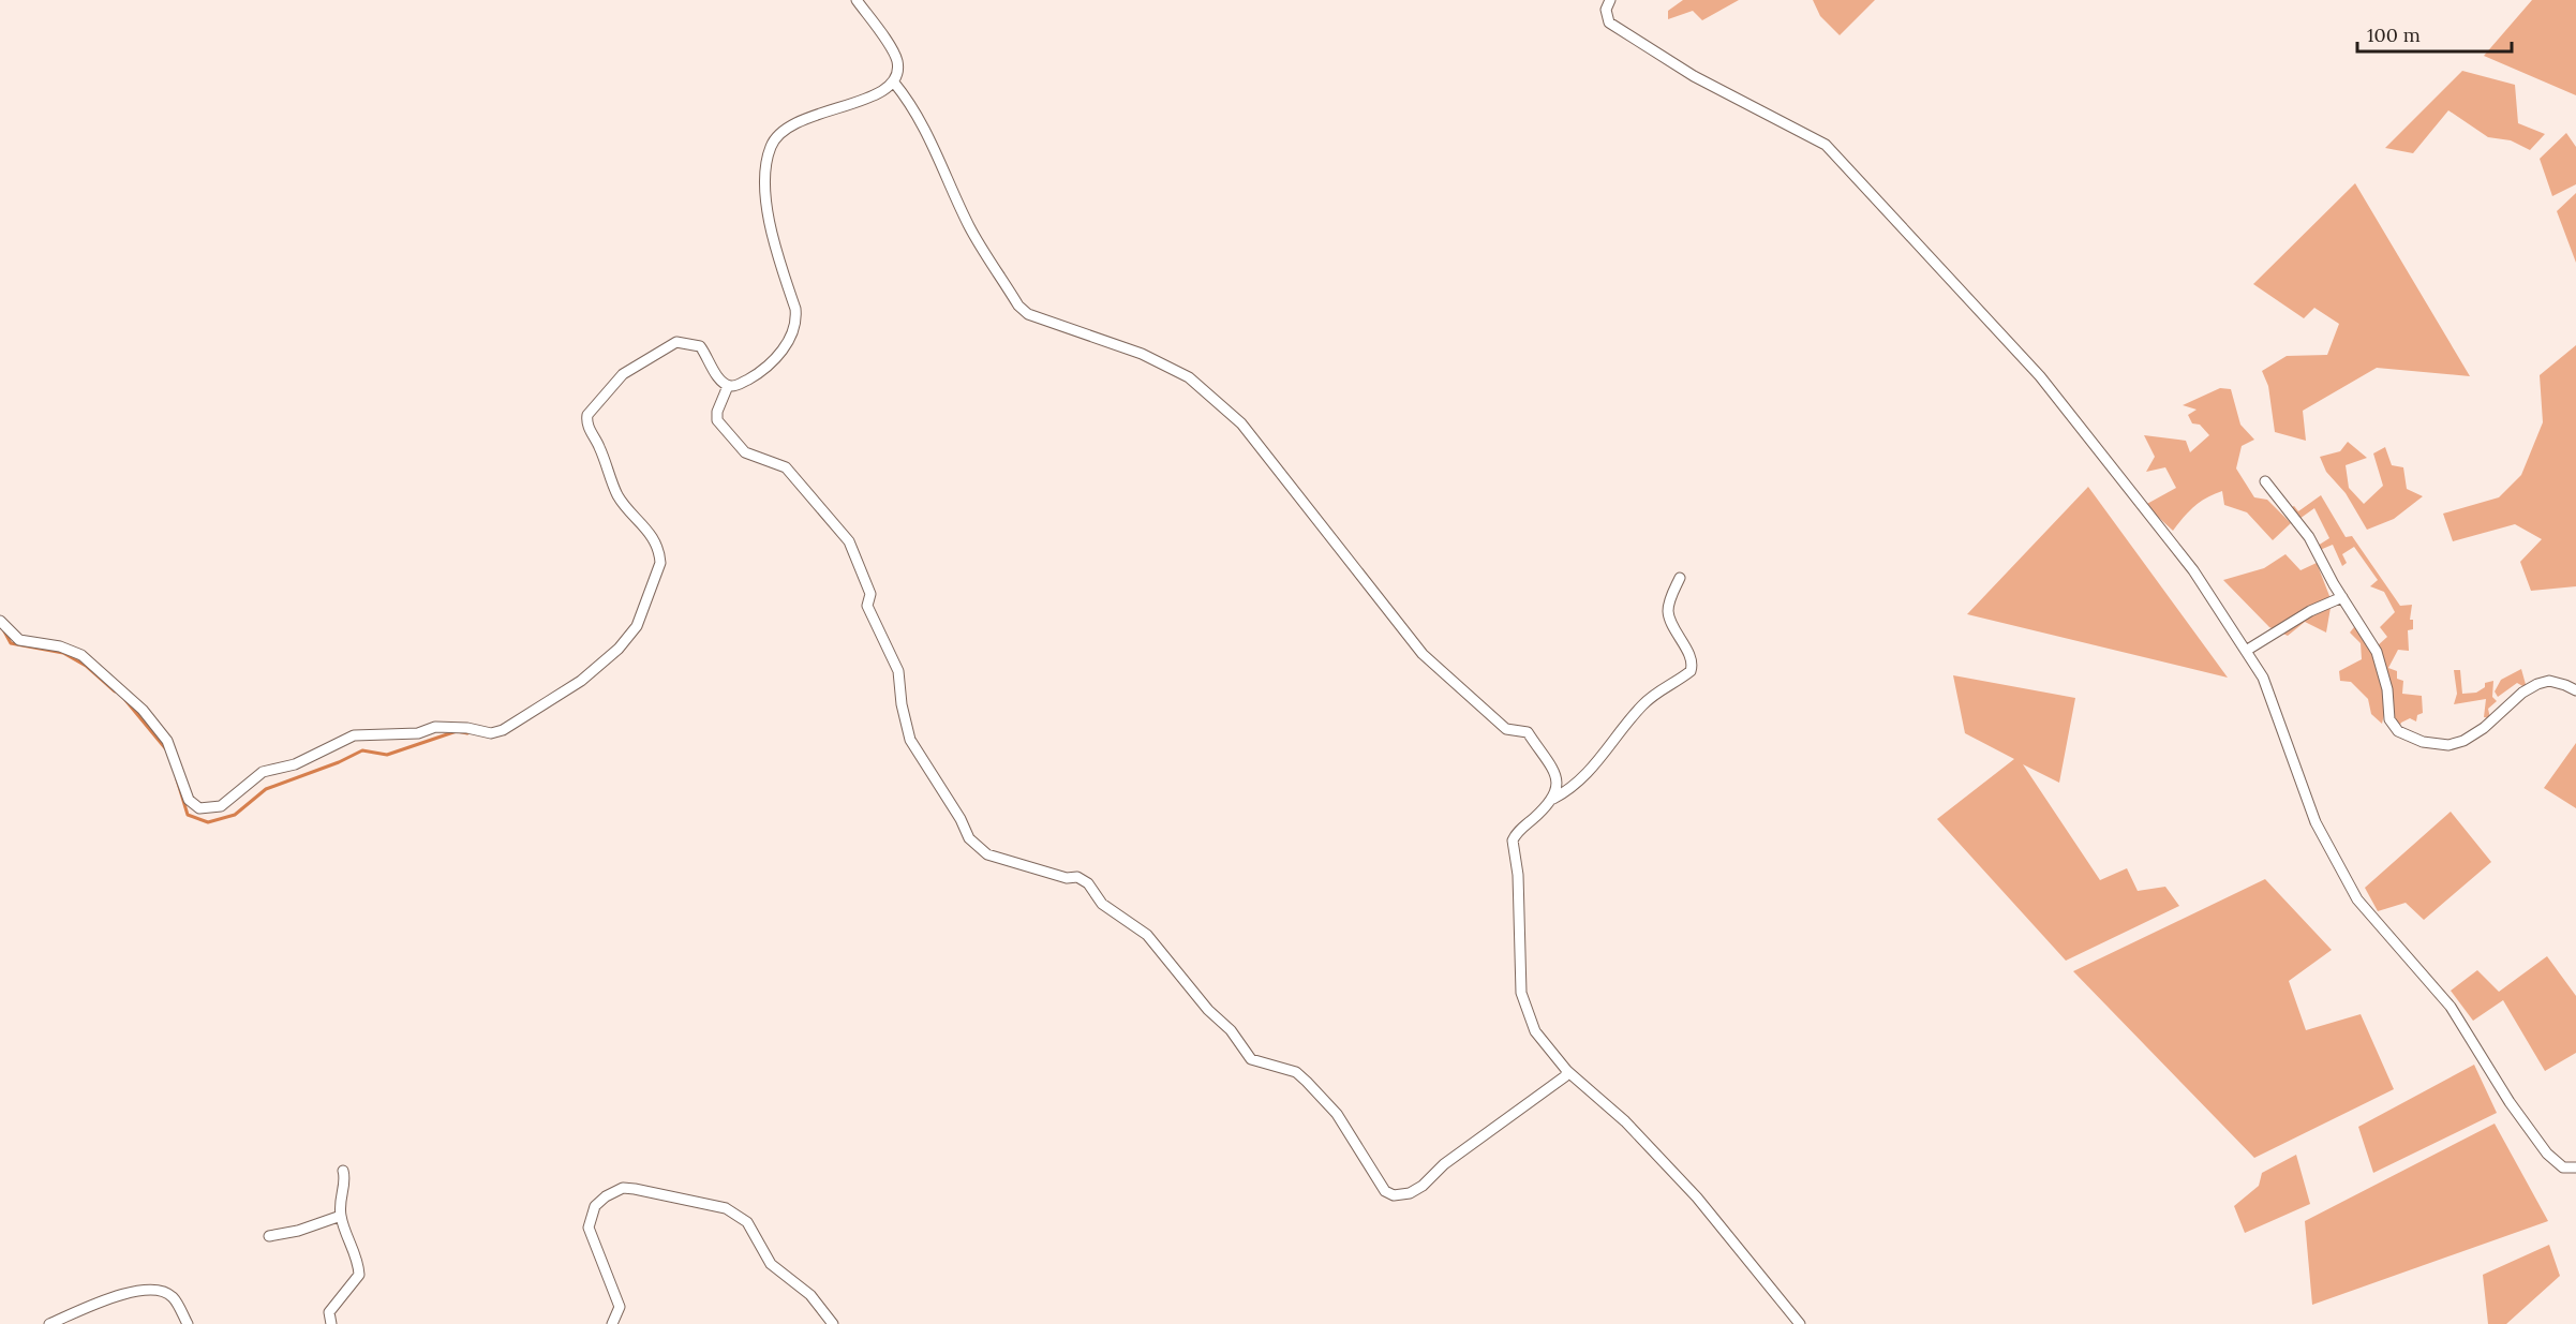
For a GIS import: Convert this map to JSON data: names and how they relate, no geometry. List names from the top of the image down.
{
  "scale_bar": "100 m"
}
